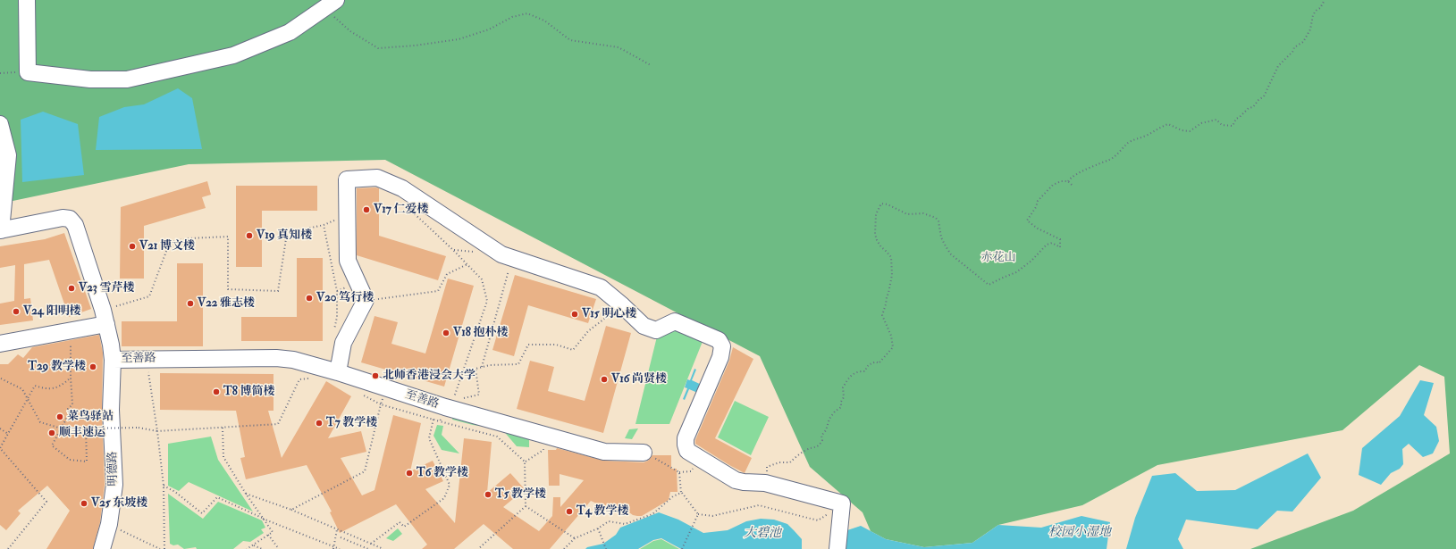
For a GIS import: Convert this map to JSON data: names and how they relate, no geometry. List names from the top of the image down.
{
  "streets": {
    "street": ["至善路", "明德路"]
  },
  "crossings": [
    ["至善路", "明德路"]
  ],
  "water": ["校园小湿地", "大碧池"],
  "parks": ["赤花山"],
  "places": [
    "V17 仁爱楼",
    "V19 真知楼",
    "V21 博文楼",
    "V23 雪芹楼",
    "V20 笃行楼",
    "V22 雅志楼",
    "V24 阳明楼",
    "V15 明心楼",
    "V18 抱朴楼",
    "T29 教学楼",
    "北师香港浸会大学",
    "V16 尚贤楼",
    "T8 博简楼",
    "菜鸟驿站",
    "T7 教学楼",
    "顺丰速运",
    "T6 教学楼",
    "T5 教学楼",
    "V25 东坡楼",
    "T4 教学楼"
  ]
}
